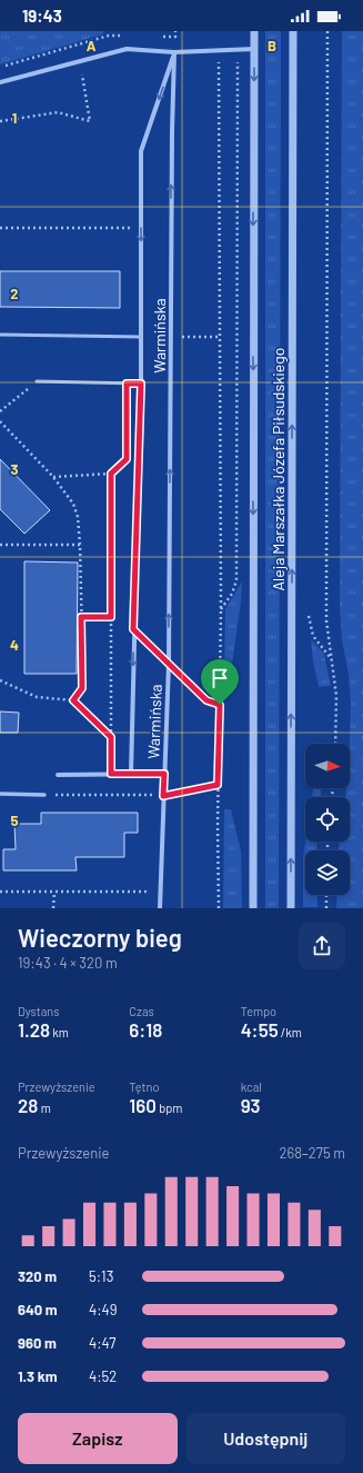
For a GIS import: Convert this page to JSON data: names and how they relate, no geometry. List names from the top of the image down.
{
  "streets": {
    "street": ["Warmińska", "Aleja Marszałka Józefa Piłsudskiego"]
  },
  "north": "right",
  "page": {
    "status": "19:43",
    "heading": ["Wieczorny bieg", "19:43 · 4 × 320 m"],
    "stats": [
      ["Dystans", "1.28 km"],
      ["Czas", "6:18"],
      ["Tempo", "4:55 /km"],
      ["Przewyższenie", "28 m"],
      ["Tętno", "160 bpm"],
      ["kcal", "93"]
    ],
    "chart": ["Przewyższenie", "268–275 m"],
    "list": [
      {
        "name": "320 m",
        "note": "5:13"
      },
      {
        "name": "640 m",
        "note": "4:49"
      },
      {
        "name": "960 m",
        "note": "4:47"
      },
      {
        "name": "1.3 km",
        "note": "4:52"
      }
    ],
    "buttons": ["Zapisz", "Udostępnij"]
  },
  "grid": {
    "columns": ["A", "B"],
    "rows": [
      "1",
      "2",
      "3",
      "4",
      "5"
    ]
  }
}
